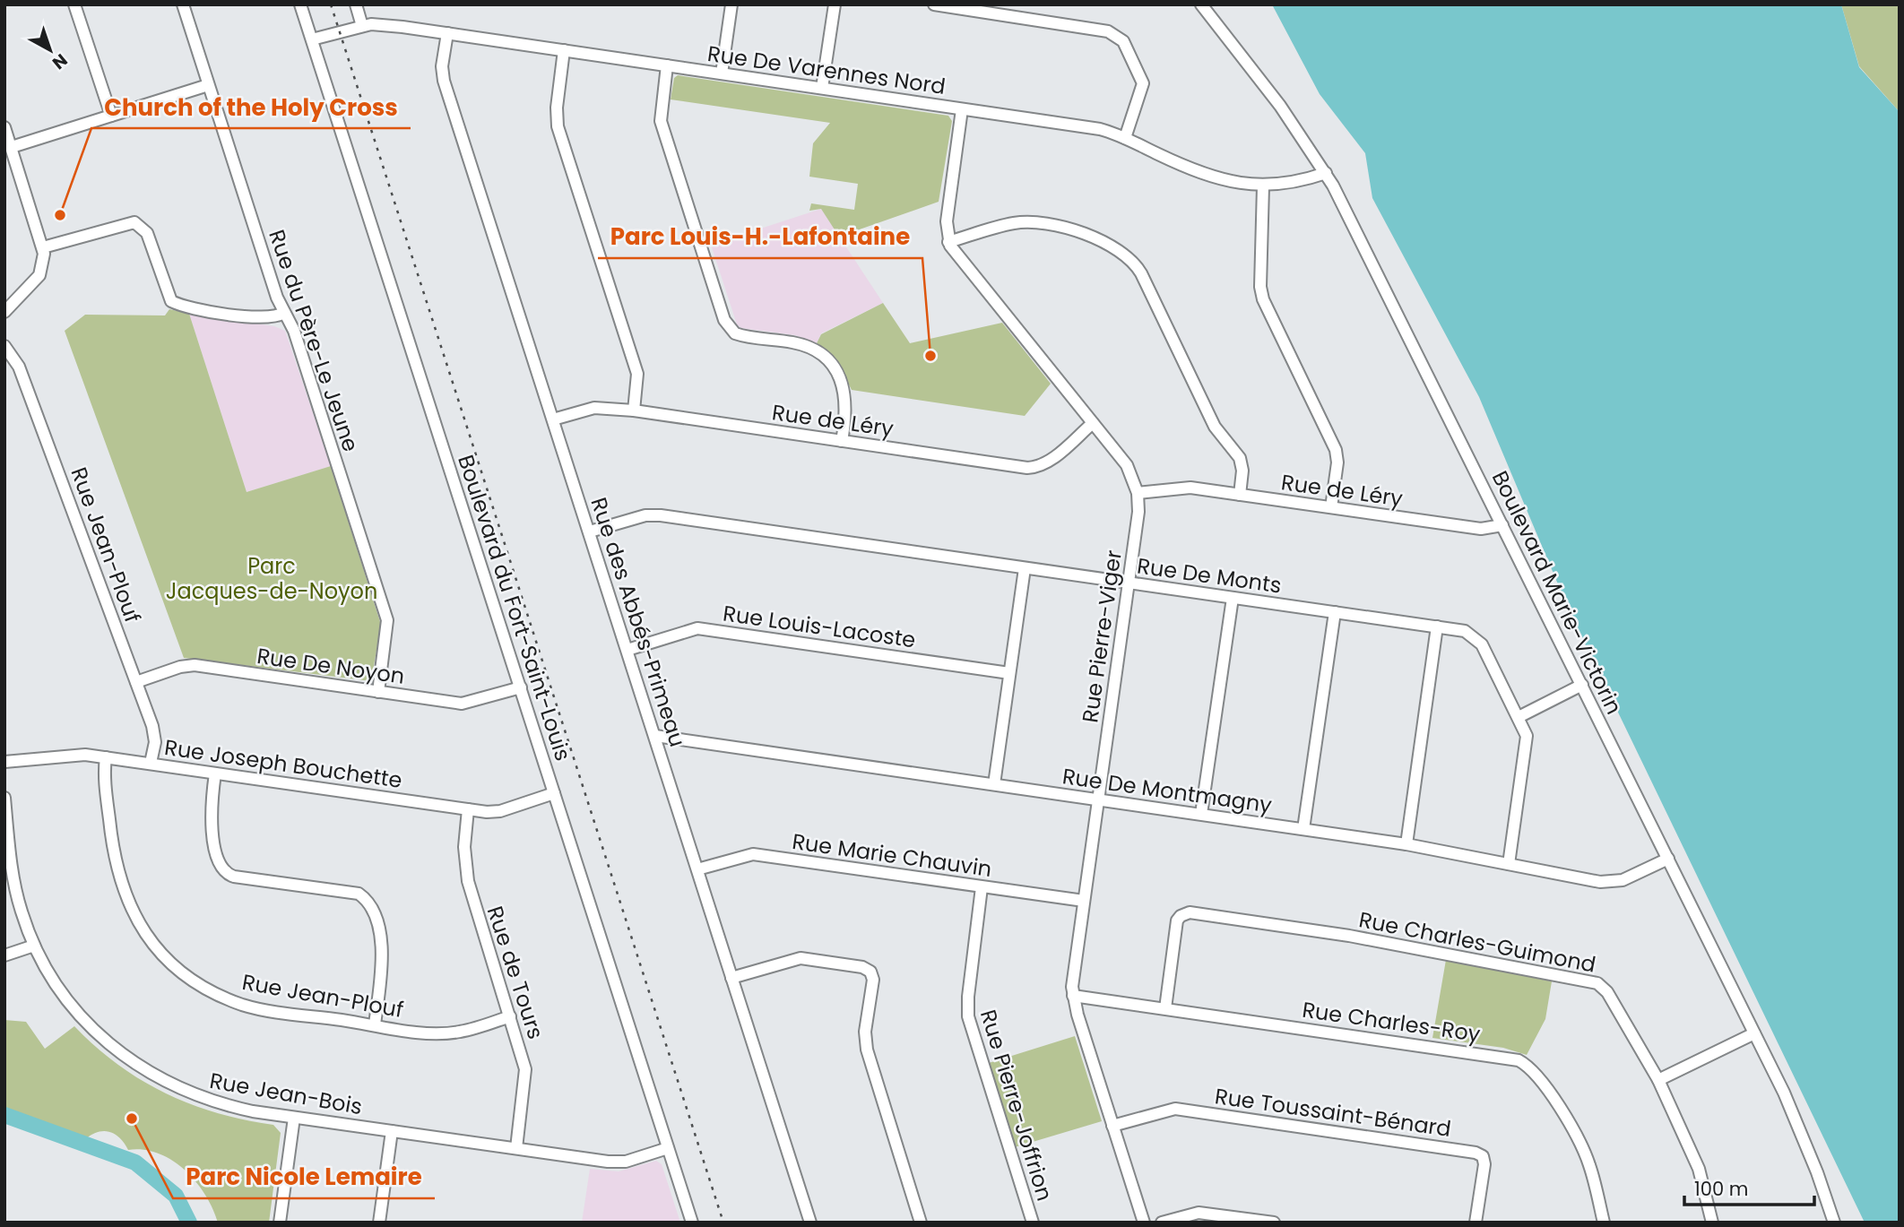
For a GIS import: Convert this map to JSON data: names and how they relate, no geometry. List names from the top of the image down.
{
  "streets": {
    "street": [
      "Rue De Varennes Nord",
      "Rue du Père-Le Jeune",
      "Rue de Léry",
      "Rue Jean-Plouf",
      "Rue De Monts",
      "Boulevard Marie-Victorin",
      "Boulevard du Fort-Saint-Louis",
      "Rue des Abbés-Primeau",
      "Rue Louis-Lacoste",
      "Rue Pierre-Viger",
      "Rue De Noyon",
      "Rue Joseph Bouchette",
      "Rue De Montmagny",
      "Rue Marie Chauvin",
      "Rue Charles-Guimond",
      "Rue de Tours",
      "Rue Charles-Roy",
      "Rue Jean-Bois",
      "Rue Pierre-Joffrion",
      "Rue Toussaint-Bénard"
    ]
  },
  "crossings": [
    ["Rue De Varennes Nord", "Boulevard Marie-Victorin"],
    ["Rue De Varennes Nord", "Boulevard du Fort-Saint-Louis"],
    ["Rue De Varennes Nord", "Rue des Abbés-Primeau"],
    ["Rue du Père-Le Jeune", "Rue De Noyon"],
    ["Rue de Léry", "Boulevard Marie-Victorin"],
    ["Rue de Léry", "Rue des Abbés-Primeau"],
    ["Rue de Léry", "Rue Pierre-Viger"],
    ["Rue Jean-Plouf", "Rue De Noyon"],
    ["Rue Jean-Plouf", "Rue Joseph Bouchette"],
    ["Rue Jean-Plouf", "Rue de Tours"],
    ["Rue De Monts", "Rue des Abbés-Primeau"],
    ["Rue De Monts", "Rue Pierre-Viger"],
    ["Rue De Monts", "Rue De Montmagny"],
    ["Boulevard Marie-Victorin", "Rue De Montmagny"],
    ["Boulevard du Fort-Saint-Louis", "Rue De Noyon"],
    ["Boulevard du Fort-Saint-Louis", "Rue Joseph Bouchette"],
    ["Boulevard du Fort-Saint-Louis", "Rue Jean-Bois"],
    ["Rue des Abbés-Primeau", "Rue Louis-Lacoste"],
    ["Rue des Abbés-Primeau", "Rue De Montmagny"],
    ["Rue des Abbés-Primeau", "Rue Marie Chauvin"],
    ["Rue Pierre-Viger", "Rue De Montmagny"],
    ["Rue Pierre-Viger", "Rue Marie Chauvin"],
    ["Rue Pierre-Viger", "Rue Charles-Roy"],
    ["Rue Pierre-Viger", "Rue Toussaint-Bénard"],
    ["Rue Joseph Bouchette", "Rue de Tours"],
    ["Rue Marie Chauvin", "Rue Pierre-Joffrion"],
    ["Rue Charles-Guimond", "Rue Charles-Roy"],
    ["Rue de Tours", "Rue Jean-Bois"]
  ],
  "parks": ["Parc Jacques-de-Noyon"],
  "places": ["Church of the Holy Cross", "Parc Louis-H.-Lafontaine", "Parc Nicole Lemaire"],
  "scale_bar": "100 m",
  "north": "bottom right"
}
